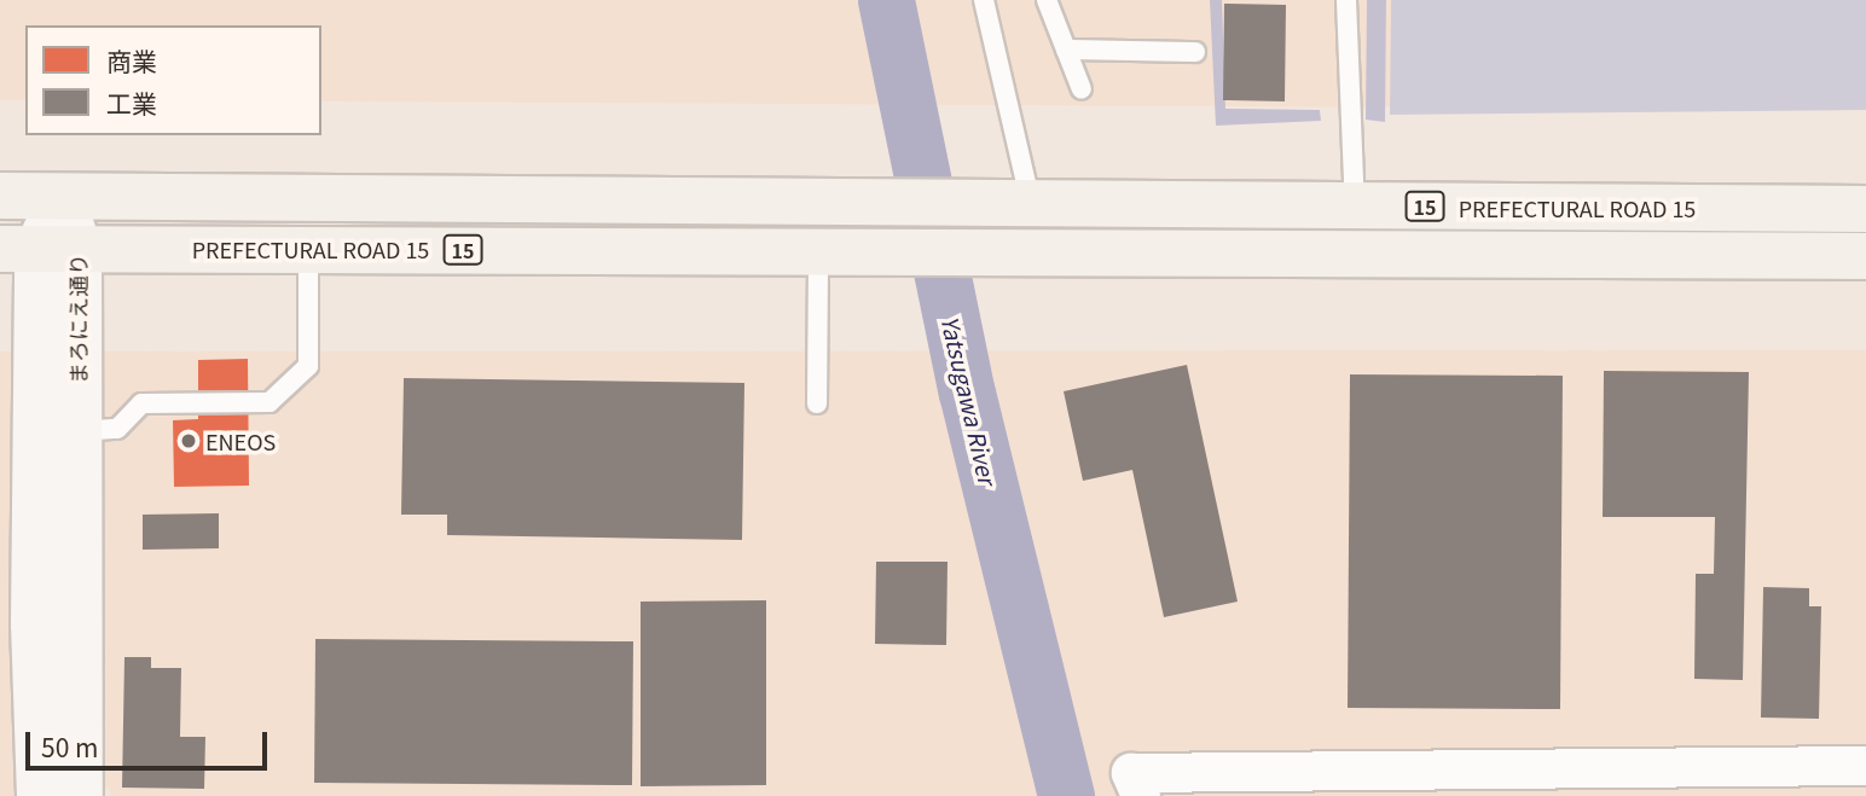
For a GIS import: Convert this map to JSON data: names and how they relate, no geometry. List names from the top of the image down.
{
  "streets": {
    "main road": ["15", "PREFECTURAL ROAD 15"],
    "street": ["まろにえ通り"]
  },
  "crossings": [
    ["15", "PREFECTURAL ROAD 15"],
    ["15", "まろにえ通り"],
    ["PREFECTURAL ROAD 15", "まろにえ通り"]
  ],
  "water": ["Yatsugawa River"],
  "places": ["ENEOS"],
  "legend": ["商業", "工業"],
  "scale_bar": "50 m"
}
